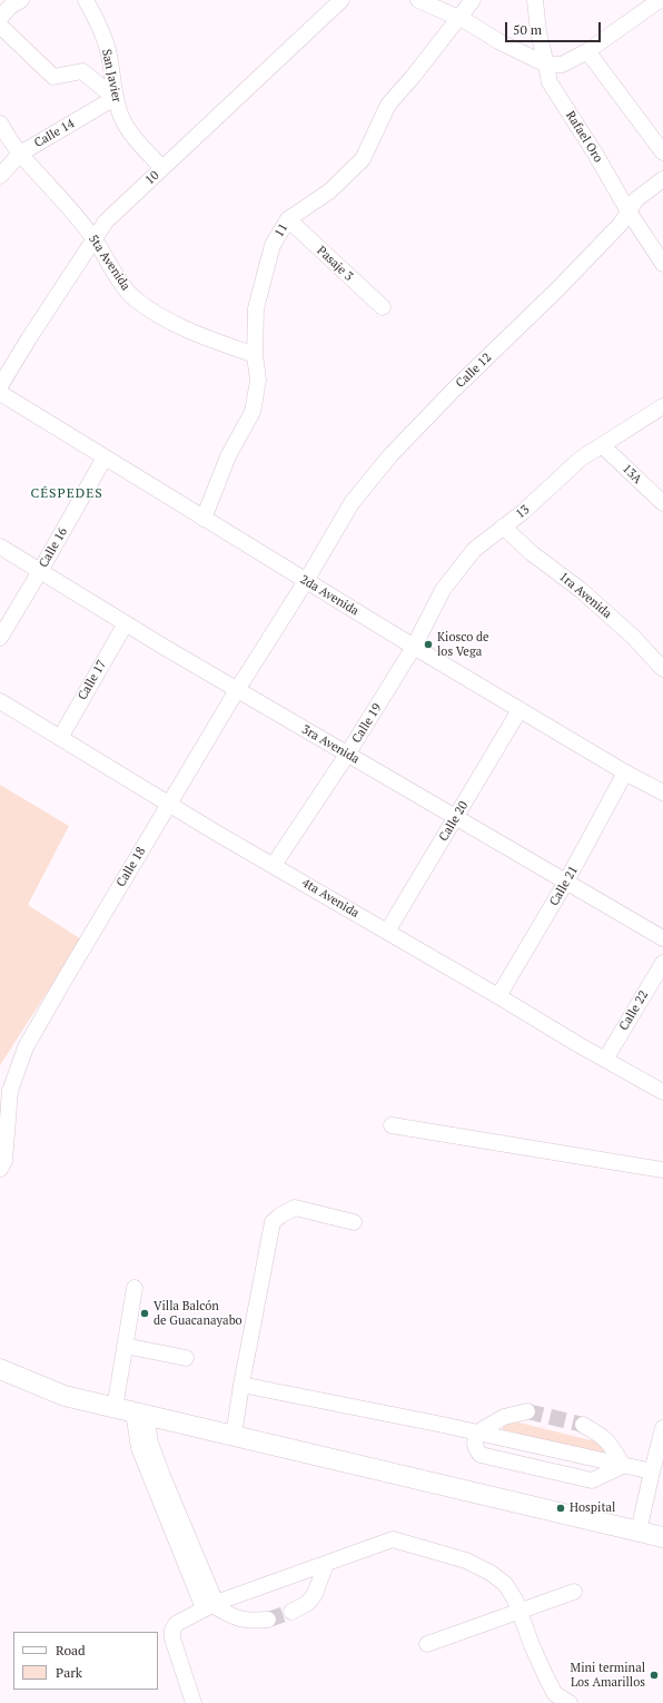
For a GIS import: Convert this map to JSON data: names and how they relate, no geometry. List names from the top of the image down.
{
  "streets": {
    "street": [
      "San Javier",
      "Calle 14",
      "Rafael Oro",
      "10",
      "11",
      "5ta Avenida",
      "Pasaje 3",
      "Calle 12",
      "13A",
      "13",
      "Calle 16",
      "2da Avenida",
      "1ra Avenida",
      "Calle 17",
      "Calle 19",
      "3ra Avenida",
      "Calle 20",
      "Calle 18",
      "Calle 21",
      "4ta Avenida",
      "Calle 22"
    ]
  },
  "crossings": [
    ["San Javier", "Calle 14"],
    ["San Javier", "10"],
    ["Calle 14", "5ta Avenida"],
    ["Rafael Oro", "Calle 12"],
    ["10", "5ta Avenida"],
    ["11", "5ta Avenida"],
    ["11", "Pasaje 3"],
    ["11", "2da Avenida"],
    ["Calle 12", "2da Avenida"],
    ["Calle 12", "Calle 18"],
    ["13A", "13"],
    ["13", "2da Avenida"],
    ["13", "1ra Avenida"],
    ["13", "Calle 19"],
    ["Calle 16", "2da Avenida"],
    ["Calle 16", "3ra Avenida"],
    ["2da Avenida", "Calle 19"],
    ["2da Avenida", "Calle 20"],
    ["2da Avenida", "Calle 18"],
    ["2da Avenida", "Calle 21"],
    ["Calle 17", "3ra Avenida"],
    ["Calle 17", "4ta Avenida"],
    ["Calle 19", "3ra Avenida"],
    ["Calle 19", "4ta Avenida"],
    ["3ra Avenida", "Calle 20"],
    ["3ra Avenida", "Calle 18"],
    ["3ra Avenida", "Calle 21"],
    ["Calle 20", "4ta Avenida"],
    ["Calle 18", "4ta Avenida"],
    ["Calle 21", "4ta Avenida"],
    ["4ta Avenida", "Calle 22"]
  ],
  "districts": ["CÉSPEDES"],
  "places": [
    "Kiosco de los Vega",
    "Villa Balcón de Guacanayabo",
    "Hospital",
    "Mini terminal Los Amarillos"
  ],
  "legend": ["Road", "Park"],
  "scale_bar": "50 m"
}
